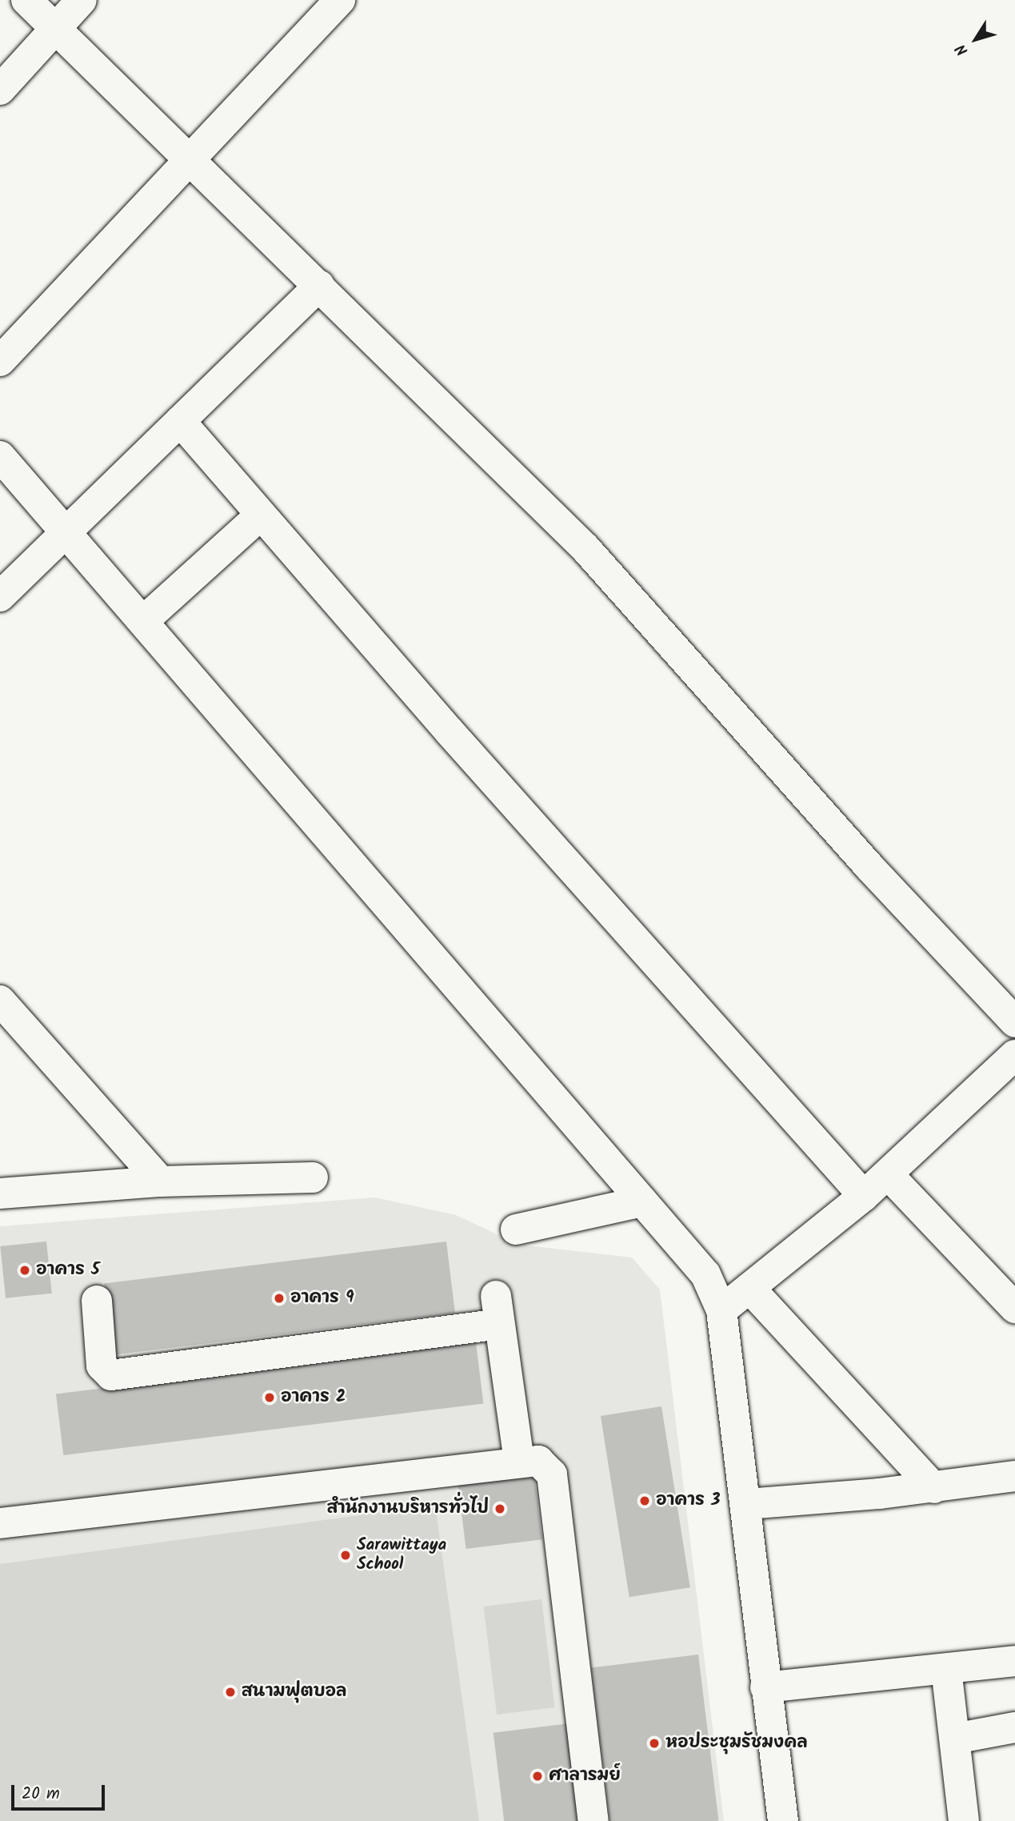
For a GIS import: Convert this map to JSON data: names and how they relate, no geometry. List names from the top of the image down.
{
  "places": [
    "อาคาร 5",
    "อาคาร 9",
    "อาคาร 2",
    "อาคาร 3",
    "สำนักงานบริหารทั่วไป",
    "Sarawittaya School",
    "สนามฟุตบอล",
    "หอประชุมรัชมงคล",
    "ศาลารมย์"
  ],
  "scale_bar": "20 m",
  "north": "bottom left"
}
